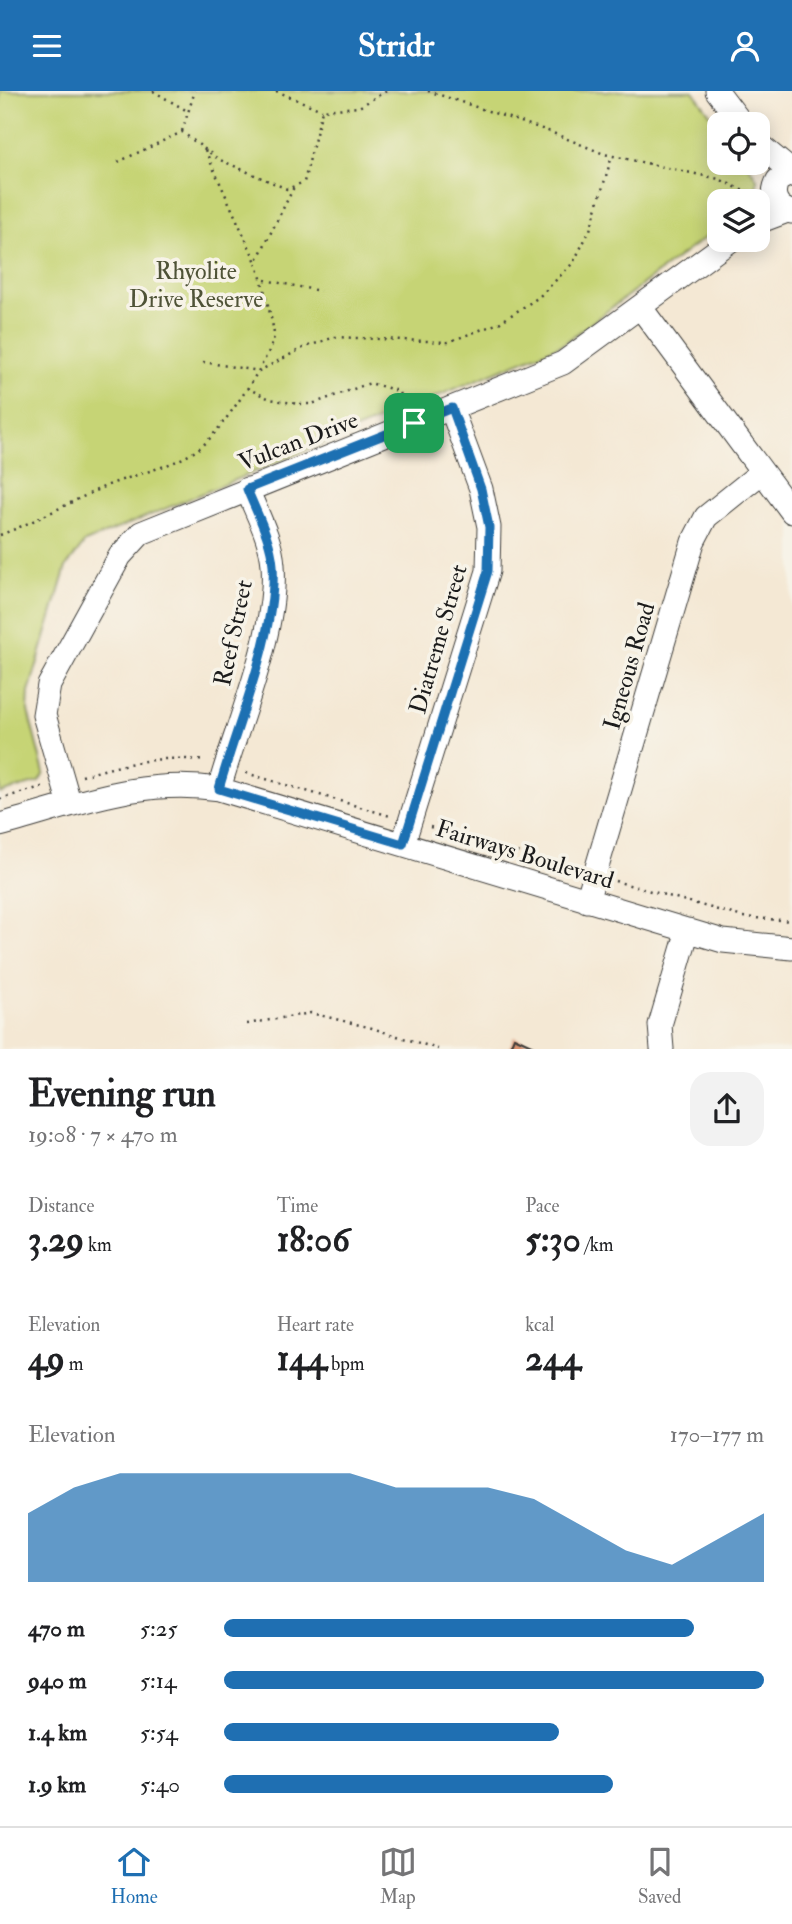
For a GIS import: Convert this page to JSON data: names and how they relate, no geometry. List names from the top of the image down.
{
  "streets": {
    "street": [
      "Vulcan Drive",
      "Reef Street",
      "Diatreme Street",
      "Igneous Road",
      "Fairways Boulevard"
    ]
  },
  "crossings": [
    ["Vulcan Drive", "Reef Street"],
    ["Vulcan Drive", "Diatreme Street"],
    ["Vulcan Drive", "Fairways Boulevard"],
    ["Reef Street", "Fairways Boulevard"],
    ["Diatreme Street", "Fairways Boulevard"],
    ["Igneous Road", "Fairways Boulevard"]
  ],
  "parks": ["Rhyolite Drive Reserve"],
  "page": {
    "header": "Stridr",
    "heading": ["Evening run", "19:08 · 7 × 470 m"],
    "stats": [
      ["Distance", "3.29 km"],
      ["Time", "18:06"],
      ["Pace", "5:30 /km"],
      ["Elevation", "49 m"],
      ["Heart rate", "144 bpm"],
      ["kcal", "244"]
    ],
    "chart": ["Elevation", "170–177 m"],
    "list": [
      {
        "name": "470 m",
        "note": "5:25"
      },
      {
        "name": "940 m",
        "note": "5:14"
      },
      {
        "name": "1.4 km",
        "note": "5:54"
      },
      {
        "name": "1.9 km",
        "note": "5:40"
      }
    ],
    "tabs": ["Home", "Map", "Saved"]
  }
}
